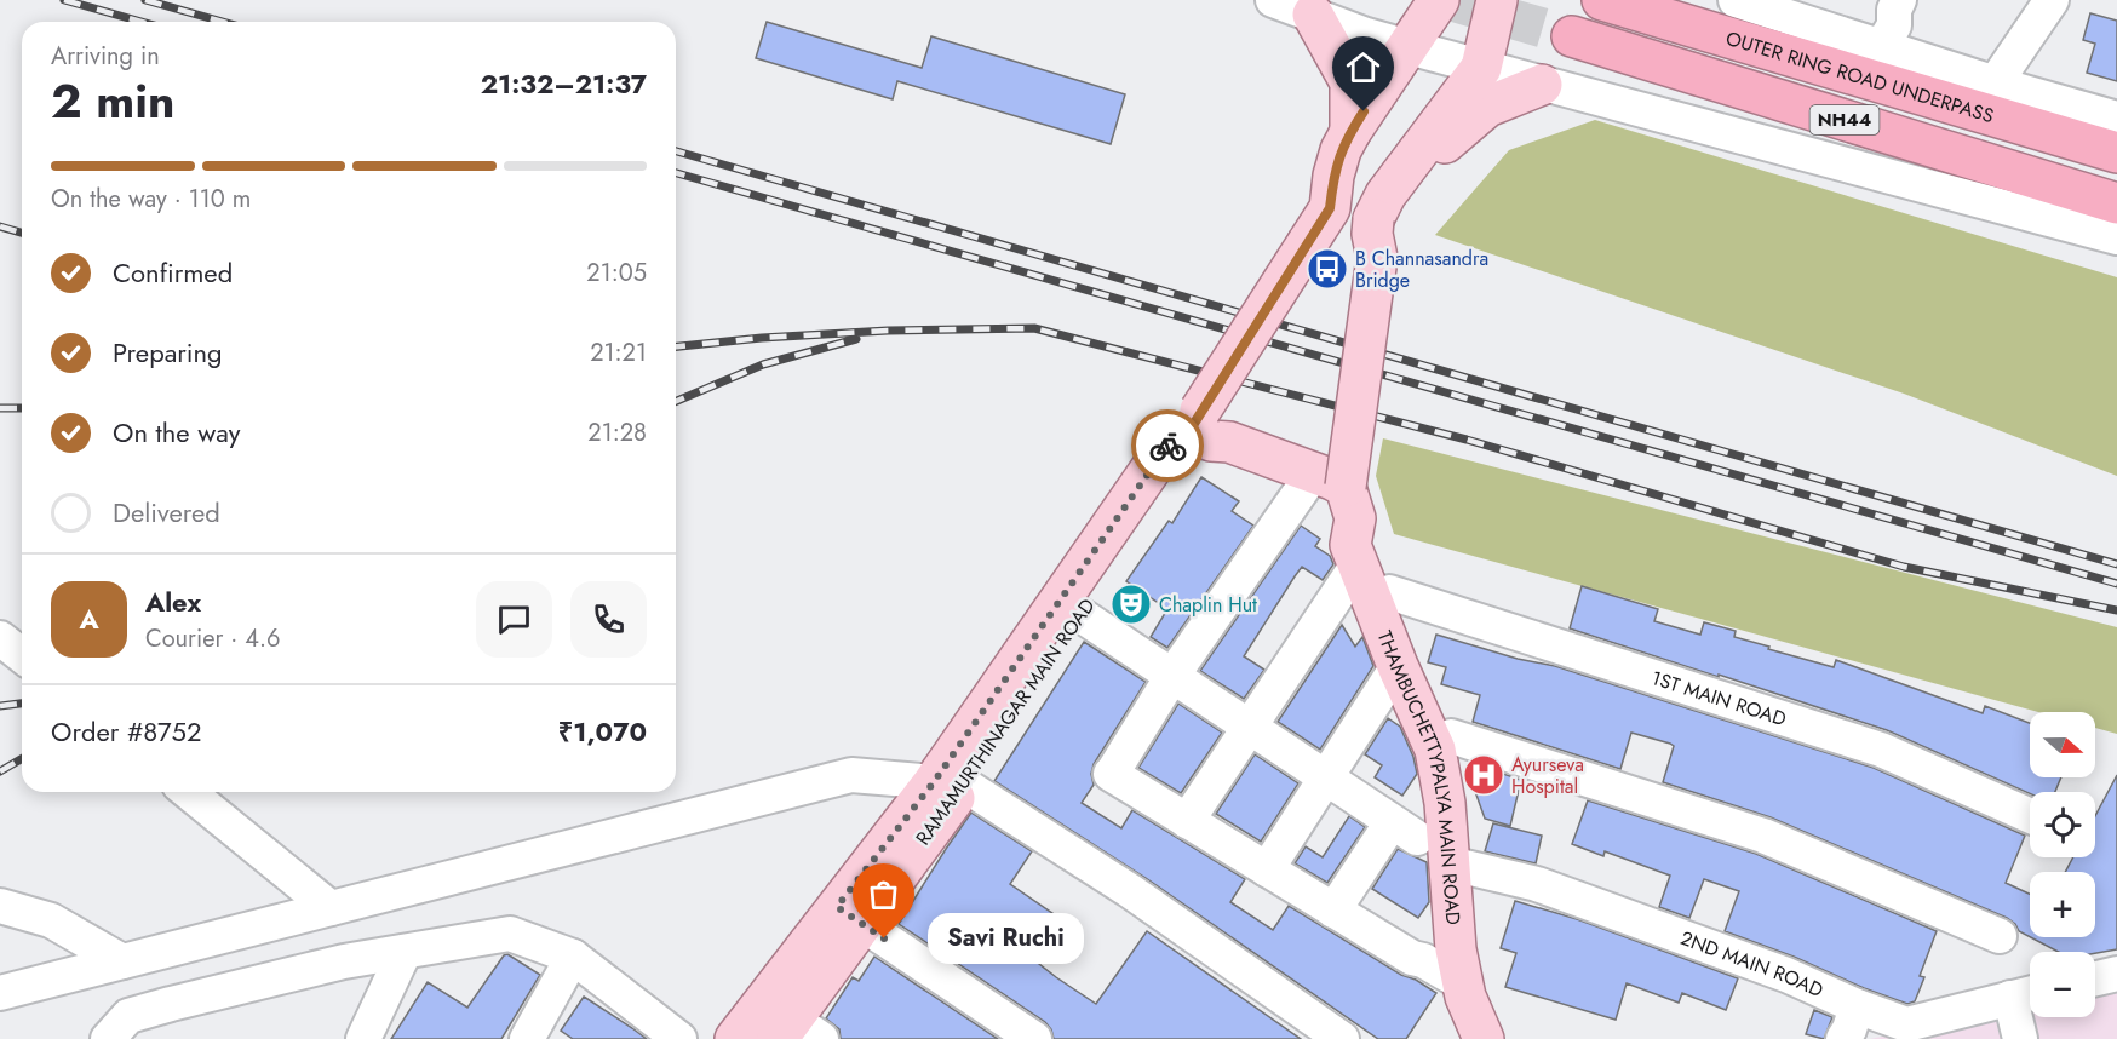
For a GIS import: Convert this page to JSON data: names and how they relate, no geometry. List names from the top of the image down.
{
  "streets": {
    "highway": ["OUTER RING ROAD UNDERPASS", "NH44"],
    "main road": ["RAMAMURTHINAGAR MAIN ROAD", "THAMBUCHETTYPALYA MAIN ROAD"],
    "street": ["1ST MAIN ROAD", "2ND MAIN ROAD"]
  },
  "crossings": [
    ["1ST MAIN ROAD", "THAMBUCHETTYPALYA MAIN ROAD"],
    ["THAMBUCHETTYPALYA MAIN ROAD", "2ND MAIN ROAD"]
  ],
  "places": {
    "bus stop": ["B Channasandra Bridge"],
    "theatre": ["Chaplin Hut"],
    "hospital": ["Ayurseva Hospital"],
    "other": ["Savi Ruchi"]
  },
  "north": "right",
  "page": {
    "heading": ["2 min", "Arriving in", "21:32–21:37"],
    "panel": [
      "Alex",
      "Courier · 4.6",
      "Order #8752",
      "₹1,070"
    ],
    "bar": "On the way · 110 m",
    "list": [
      ["Confirmed", "21:05"],
      ["Preparing", "21:21"],
      ["On the way", "21:28"],
      "Delivered"
    ],
    "round": "A",
    "map_buttons": ["+", "−"],
    "bubble": "Savi Ruchi"
  }
}
